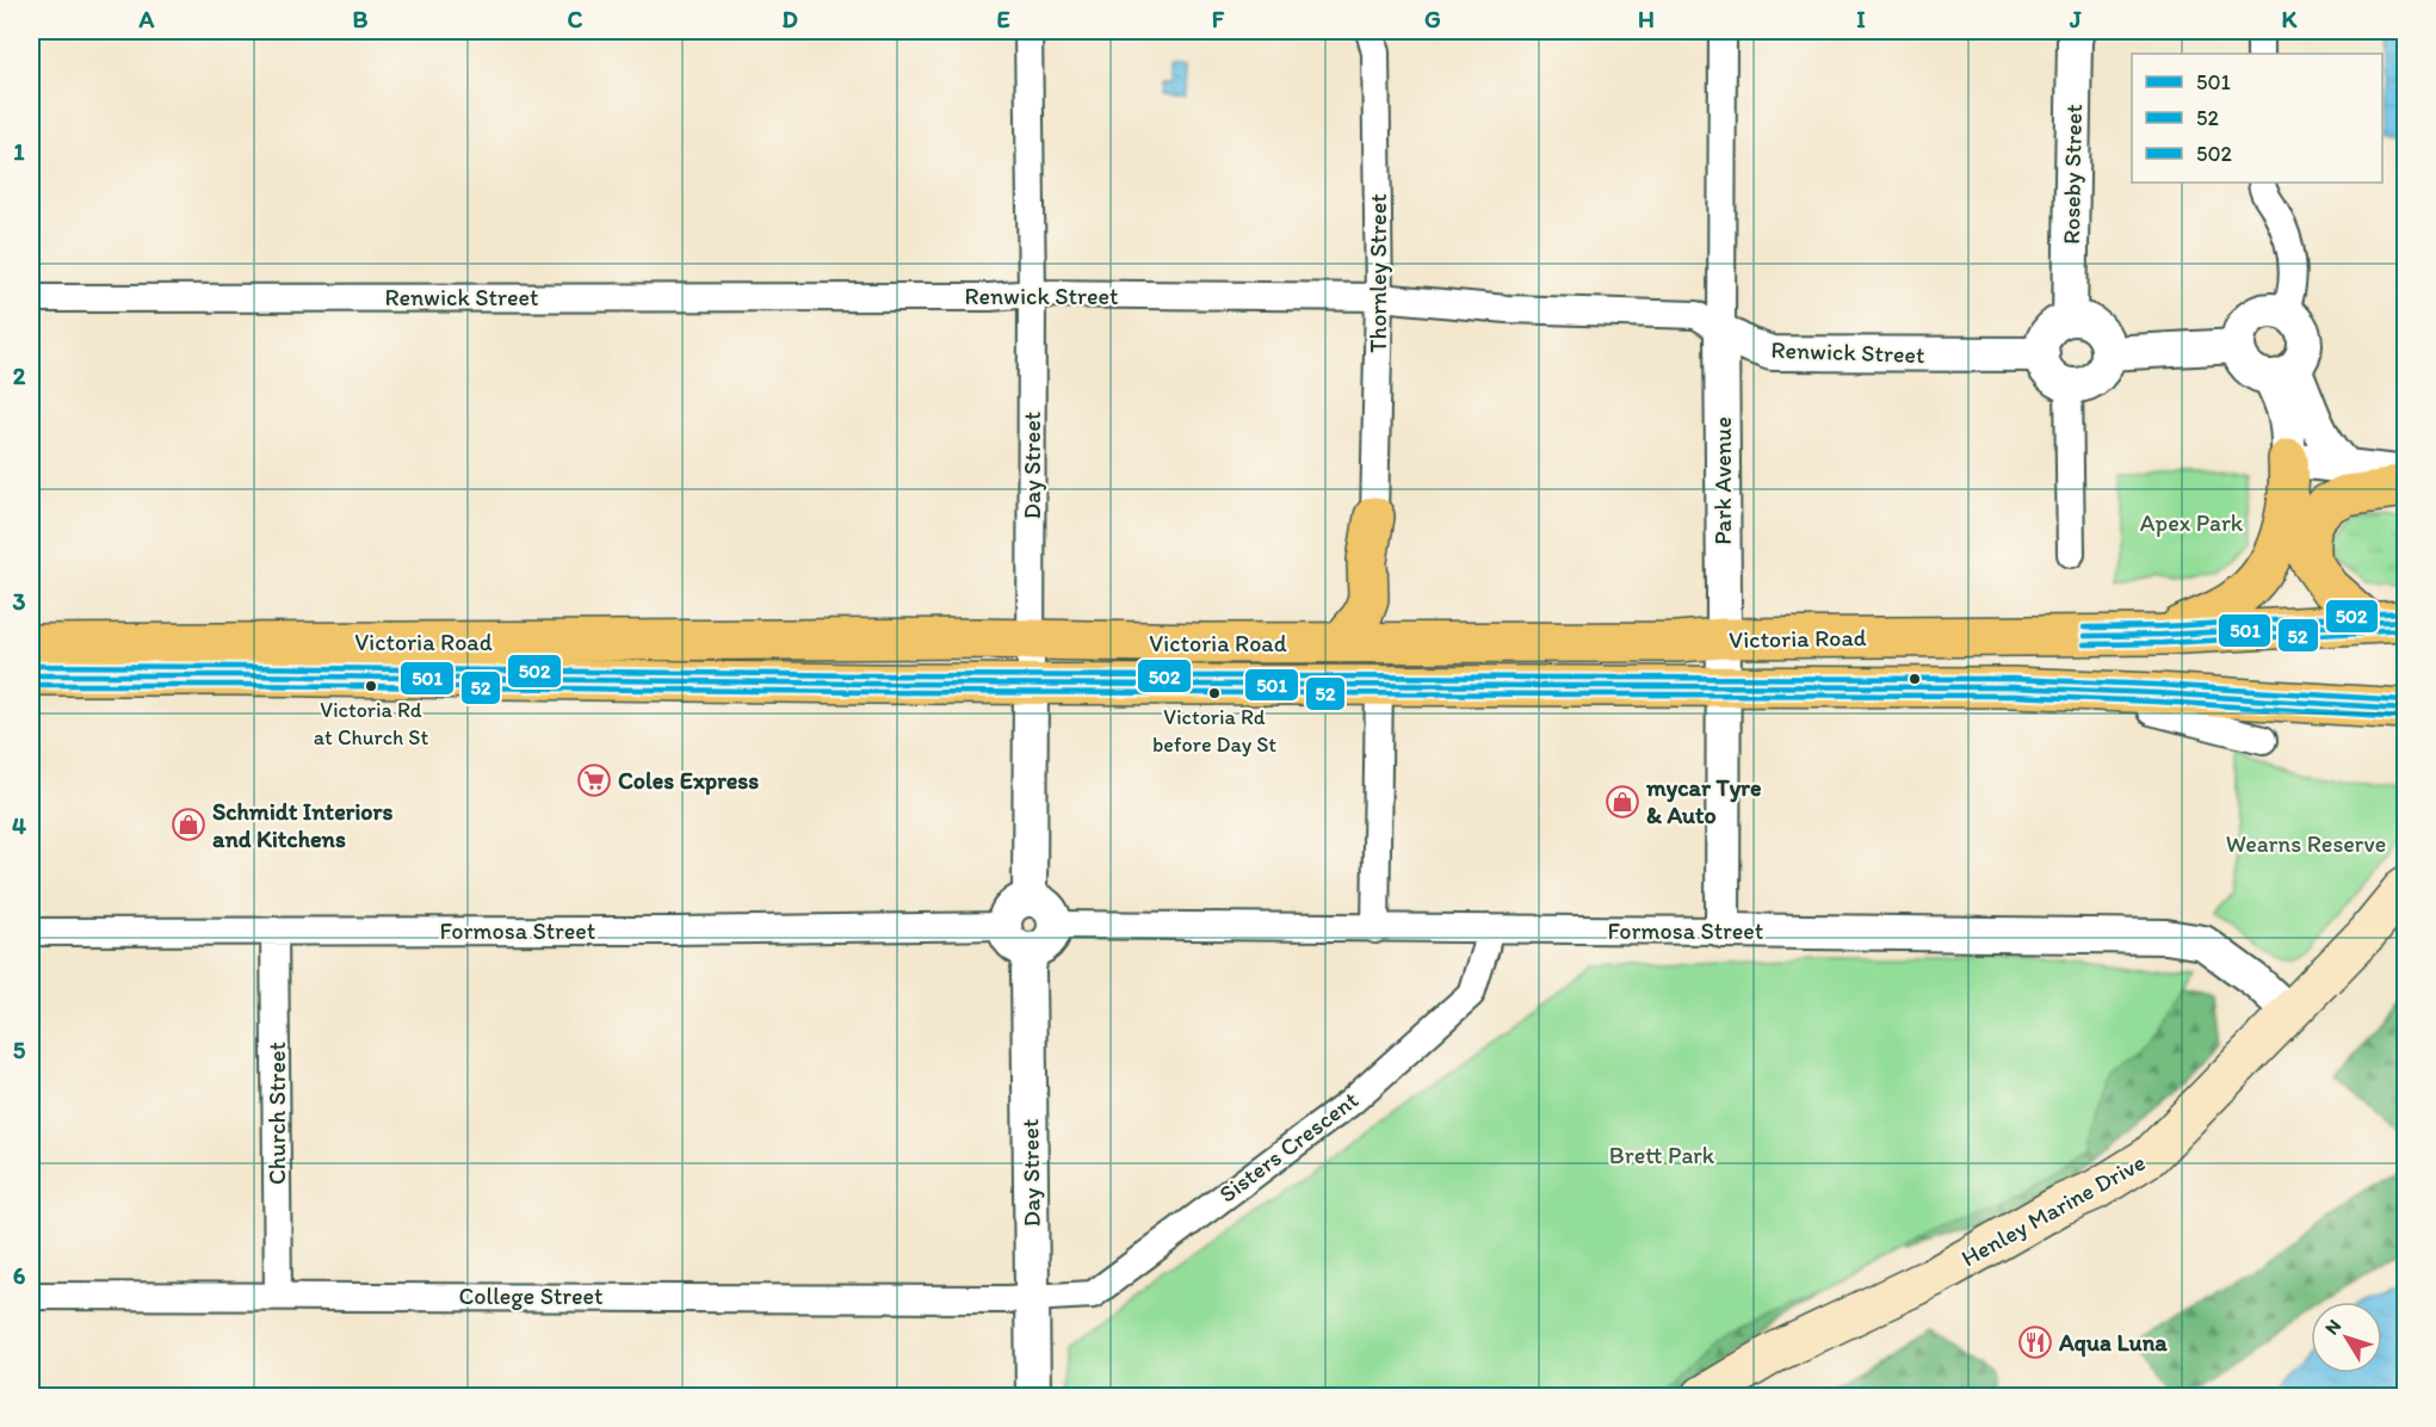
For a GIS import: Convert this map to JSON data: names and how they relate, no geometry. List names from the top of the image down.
{
  "streets": {
    "highway": ["Victoria Road"],
    "main road": ["Henley Marine Drive"],
    "street": [
      "Roseby Street",
      "Thornley Street",
      "Renwick Street",
      "Day Street",
      "Park Avenue",
      "Formosa Street",
      "Church Street",
      "Sisters Crescent",
      "College Street"
    ]
  },
  "crossings": [
    ["Roseby Street", "Renwick Street"],
    ["Thornley Street", "Renwick Street"],
    ["Renwick Street", "Day Street"],
    ["Renwick Street", "Park Avenue"],
    ["Day Street", "Victoria Road"],
    ["Day Street", "Formosa Street"],
    ["Day Street", "Sisters Crescent"],
    ["Day Street", "College Street"],
    ["Park Avenue", "Victoria Road"],
    ["Park Avenue", "Formosa Street"],
    ["Formosa Street", "Church Street"],
    ["Formosa Street", "Sisters Crescent"],
    ["Formosa Street", "Henley Marine Drive"],
    ["Church Street", "College Street"],
    ["Sisters Crescent", "College Street"]
  ],
  "parks": ["Apex Park", "Wearns Reserve", "Brett Park"],
  "places": {
    "other": ["Victoria Rd at Church St", "Victoria Rd before Day St"],
    "supermarket": ["Coles Express"],
    "shop": ["mycar Tyre & Auto", "Schmidt Interiors and Kitchens"],
    "restaurant": ["Aqua Luna"]
  },
  "lines": ["transit line 502", "transit line 501", "transit line 52"],
  "legend": ["501", "52", "502"],
  "north": "top left",
  "grid": {
    "columns": [
      "A",
      "B",
      "C",
      "D",
      "E",
      "F",
      "G",
      "H",
      "I",
      "J",
      "K"
    ],
    "rows": [
      "1",
      "2",
      "3",
      "4",
      "5",
      "6"
    ]
  }
}
